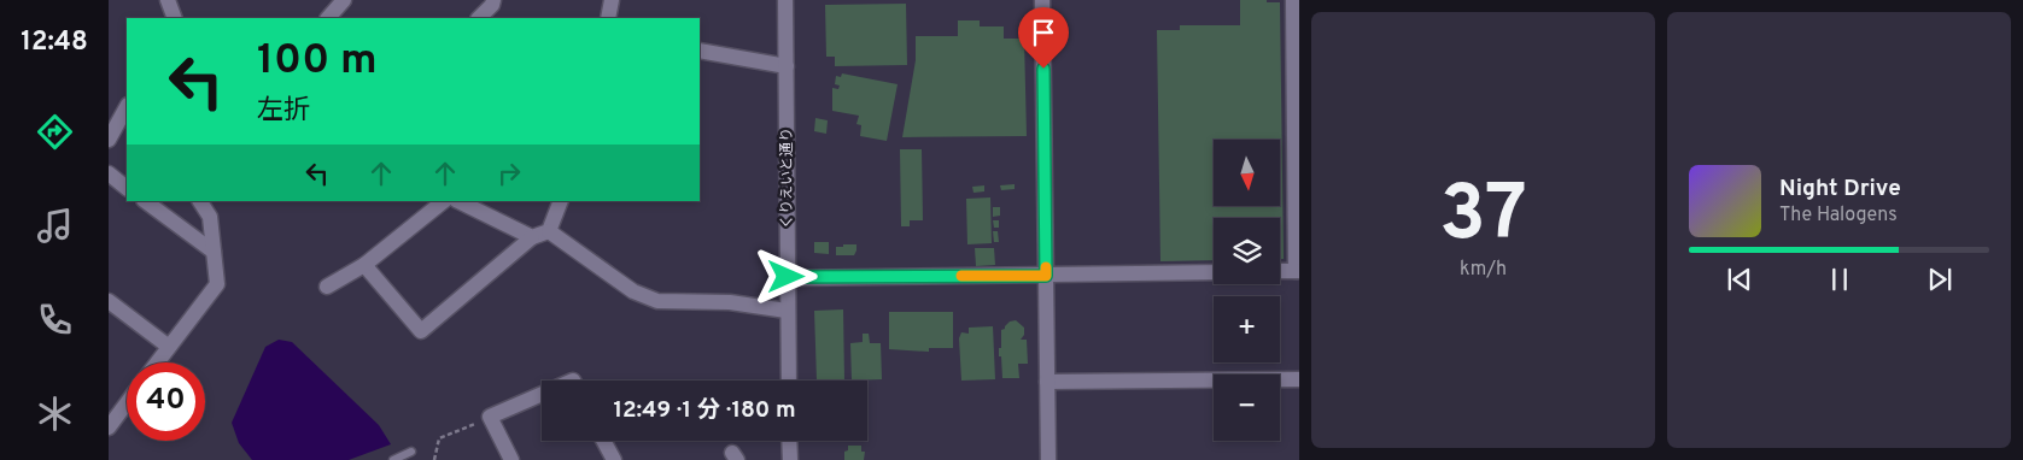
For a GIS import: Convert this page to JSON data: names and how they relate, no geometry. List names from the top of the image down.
{
  "streets": {
    "street": ["くりえいと通り"]
  },
  "north": "bottom",
  "page": {
    "tabs": "12:48",
    "tile": ["37", "km/h"],
    "turn": ["100 m", "左折"],
    "map_buttons": ["+", "−"],
    "song": ["Night Drive", "The Halogens"],
    "limit": "40",
    "trip": "12:49 · 1 分 · 180 m"
  }
}
